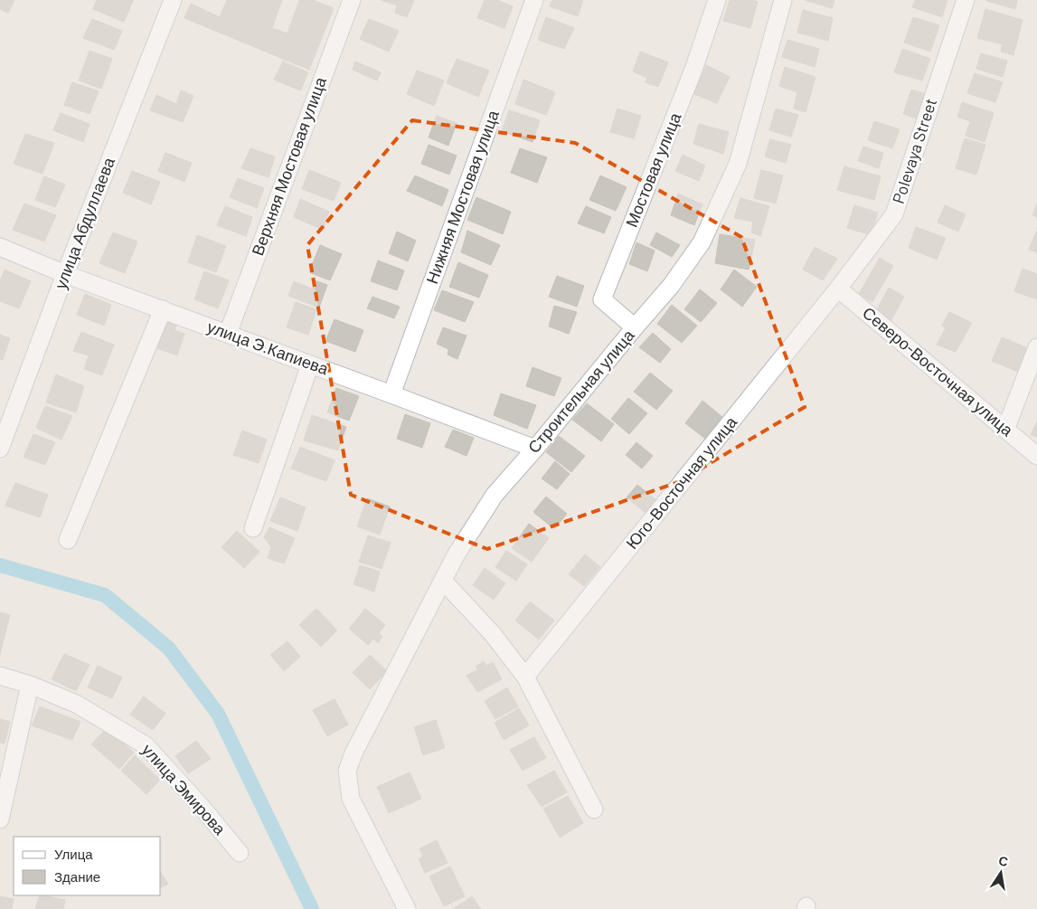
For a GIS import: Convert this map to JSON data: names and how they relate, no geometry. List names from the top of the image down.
{
  "streets": {
    "street": [
      "Polevaya Street",
      "Верхняя Мостовая улица",
      "Мостовая улица",
      "Нижняя Мостовая улица",
      "улица Абдуллаева",
      "улица Э.Капиева",
      "Северо-Восточная улица",
      "Строительная улица",
      "Юго-Восточная улица",
      "улица Эмирова"
    ]
  },
  "crossings": [
    ["Polevaya Street", "Северо-Восточная улица"],
    ["Polevaya Street", "Юго-Восточная улица"],
    ["Верхняя Мостовая улица", "улица Э.Капиева"],
    ["Мостовая улица", "Строительная улица"],
    ["Нижняя Мостовая улица", "улица Э.Капиева"],
    ["улица Абдуллаева", "улица Э.Капиева"],
    ["улица Э.Капиева", "Строительная улица"],
    ["Северо-Восточная улица", "Юго-Восточная улица"]
  ],
  "legend": ["Улица", "Здание"],
  "north": "top"
}
